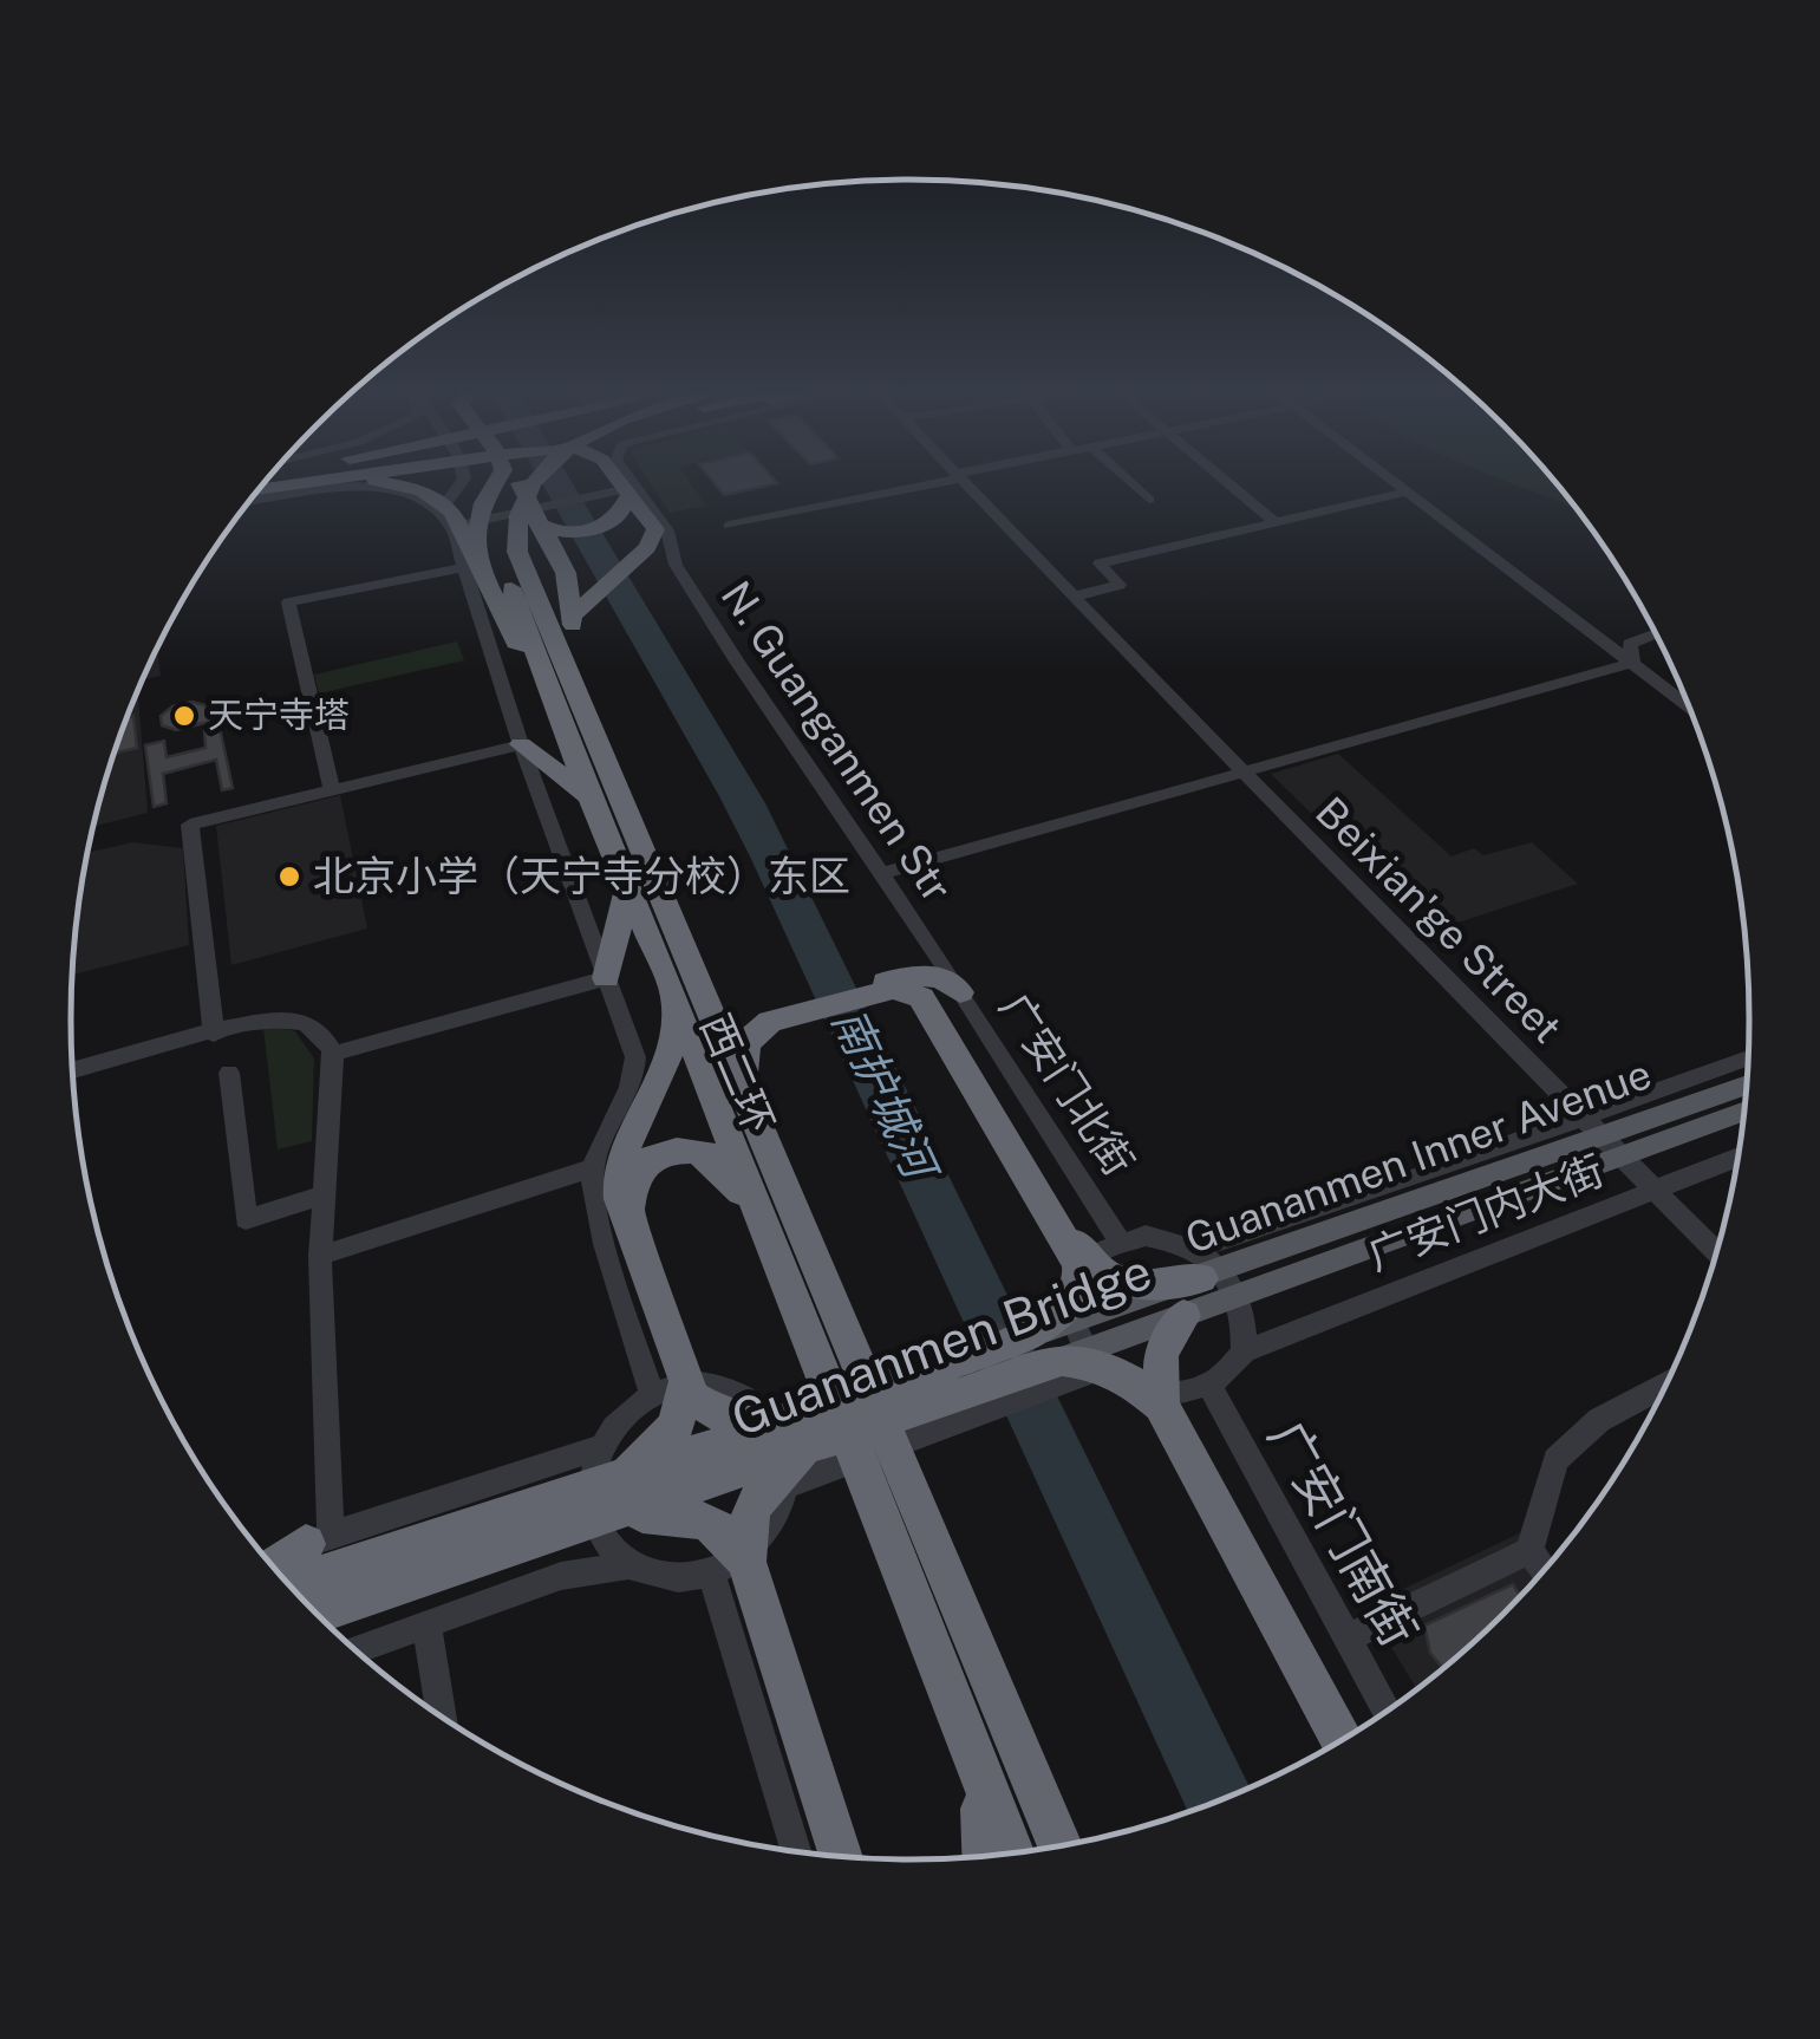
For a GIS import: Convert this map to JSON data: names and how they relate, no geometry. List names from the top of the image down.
{
  "streets": {
    "highway": ["西二环", "Guananmen Bridge"],
    "main road": ["Guananmen Inner Avenue"],
    "street": [
      "N. Guanganmen Str",
      "Beixian'ge Street",
      "广安门北街",
      "广安门内大街",
      "广安门南街"
    ]
  },
  "crossings": [
    ["N. Guanganmen Str", "广安门北街"],
    ["Beixian'ge Street", "广安门内大街"],
    ["Guananmen Inner Avenue", "广安门内大街"],
    ["Guananmen Inner Avenue", "Guananmen Bridge"]
  ],
  "water": ["南护城河"],
  "places": ["天宁寺塔", "北京小学（天宁寺分校）东区"]
}
